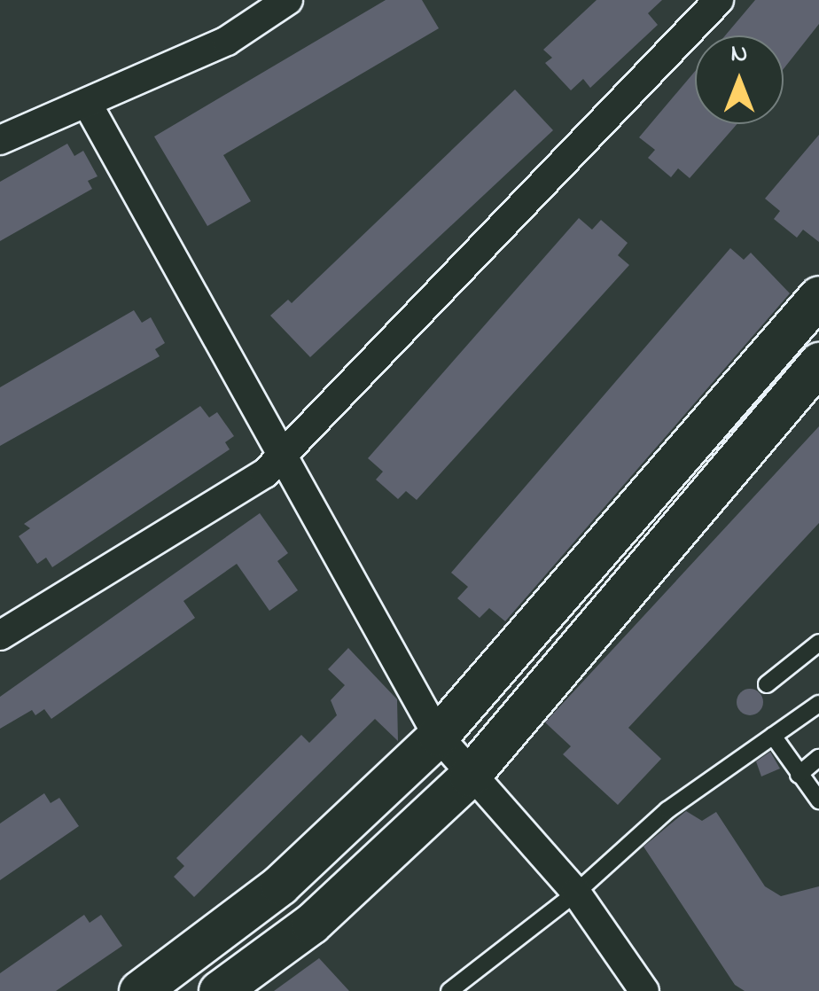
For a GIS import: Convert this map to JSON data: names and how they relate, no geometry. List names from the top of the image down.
{
  "north": "top"
}
